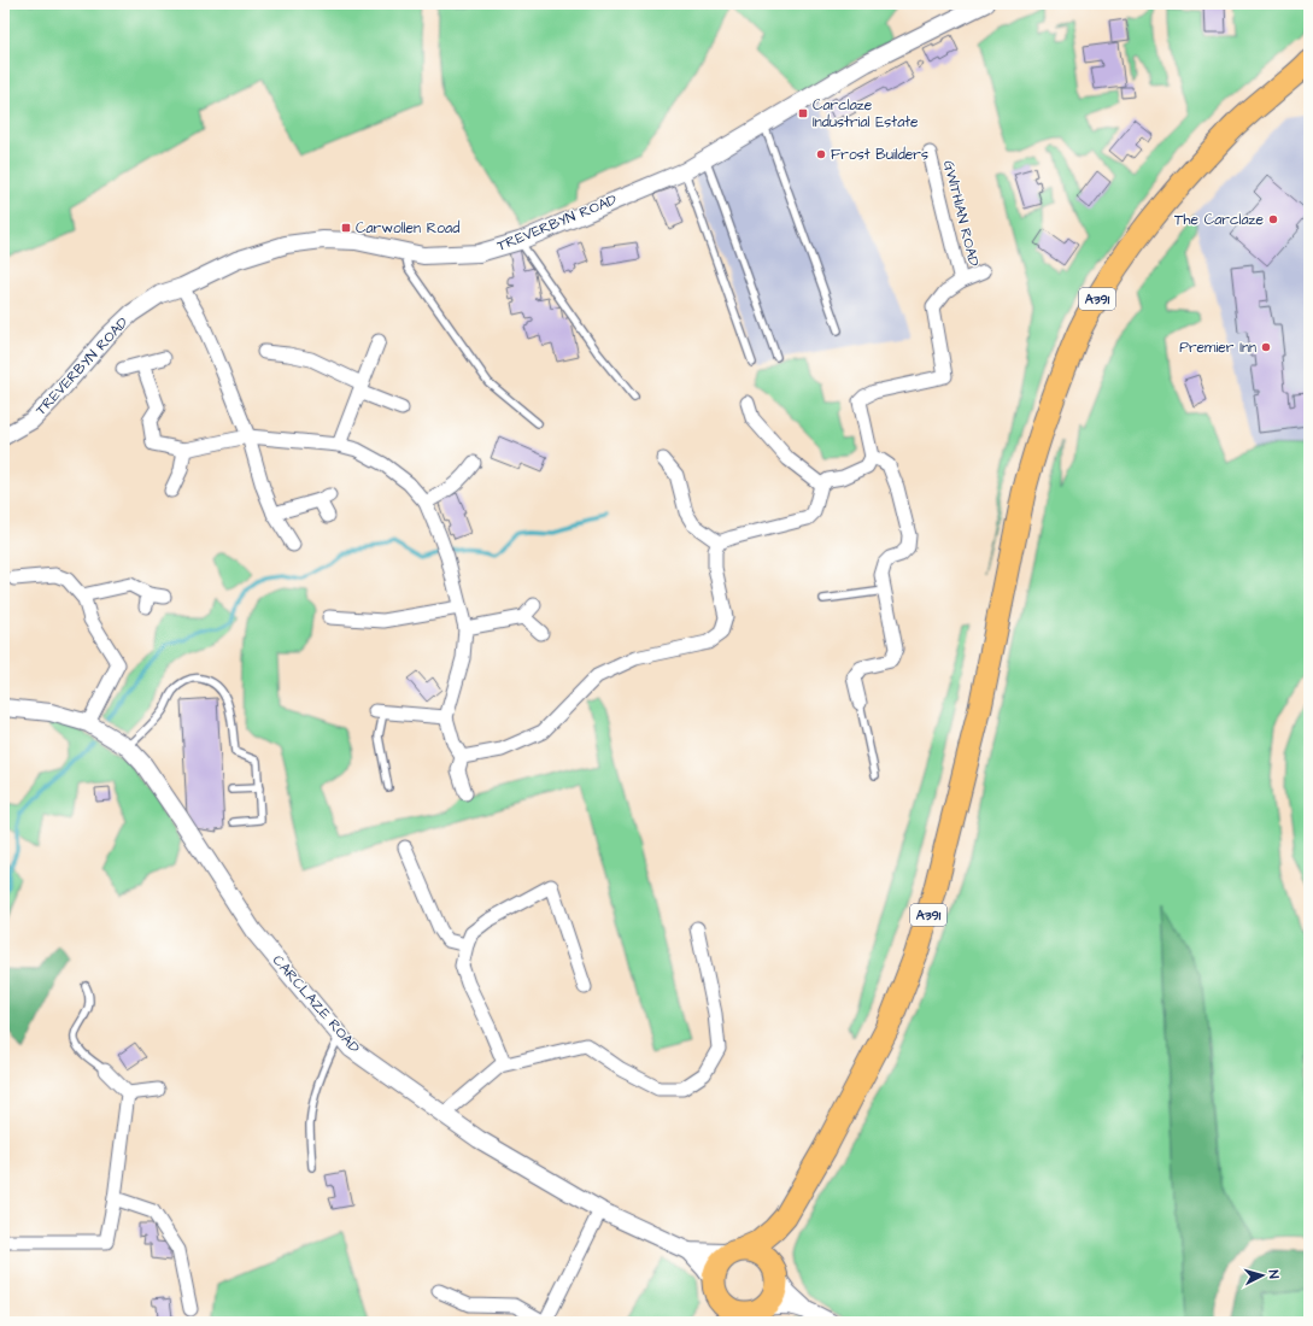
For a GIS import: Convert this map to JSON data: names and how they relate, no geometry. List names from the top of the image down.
{
  "streets": {
    "highway": ["A391"],
    "street": ["GWITHIAN ROAD", "TREVERBYN ROAD", "CARCLAZE ROAD"]
  },
  "crossings": [
    ["A391", "CARCLAZE ROAD"]
  ],
  "places": {
    "transit": ["Carclaze Industrial Estate", "Carwollen Road"],
    "other": ["Frost Builders", "The Carclaze", "Premier Inn"]
  },
  "north": "right"
}
